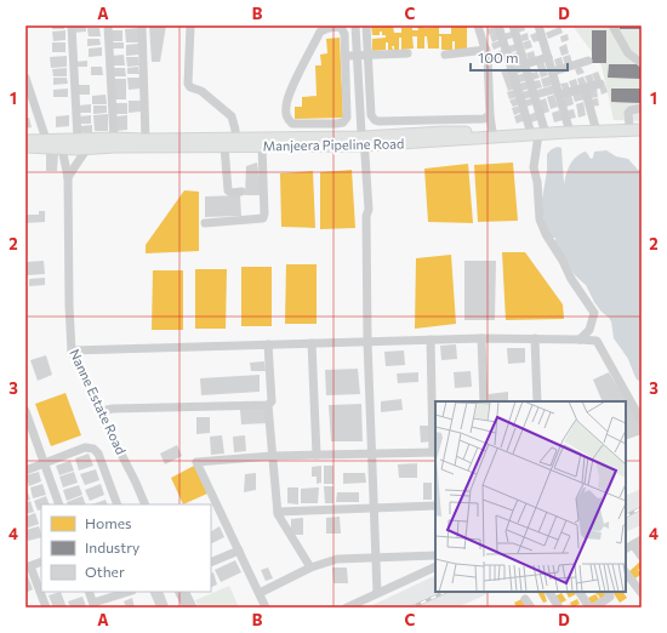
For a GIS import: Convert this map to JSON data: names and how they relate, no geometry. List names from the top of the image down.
{
  "streets": {
    "main road": ["Manjeera Pipeline Road"],
    "street": ["Nanne Estate Road"]
  },
  "crossings": [
    ["Manjeera Pipeline Road", "Nanne Estate Road"]
  ],
  "legend": ["Homes", "Industry", "Other"],
  "scale_bar": "100 m",
  "grid": {
    "columns": [
      "A",
      "B",
      "C",
      "D"
    ],
    "rows": [
      "1",
      "2",
      "3",
      "4"
    ]
  }
}
